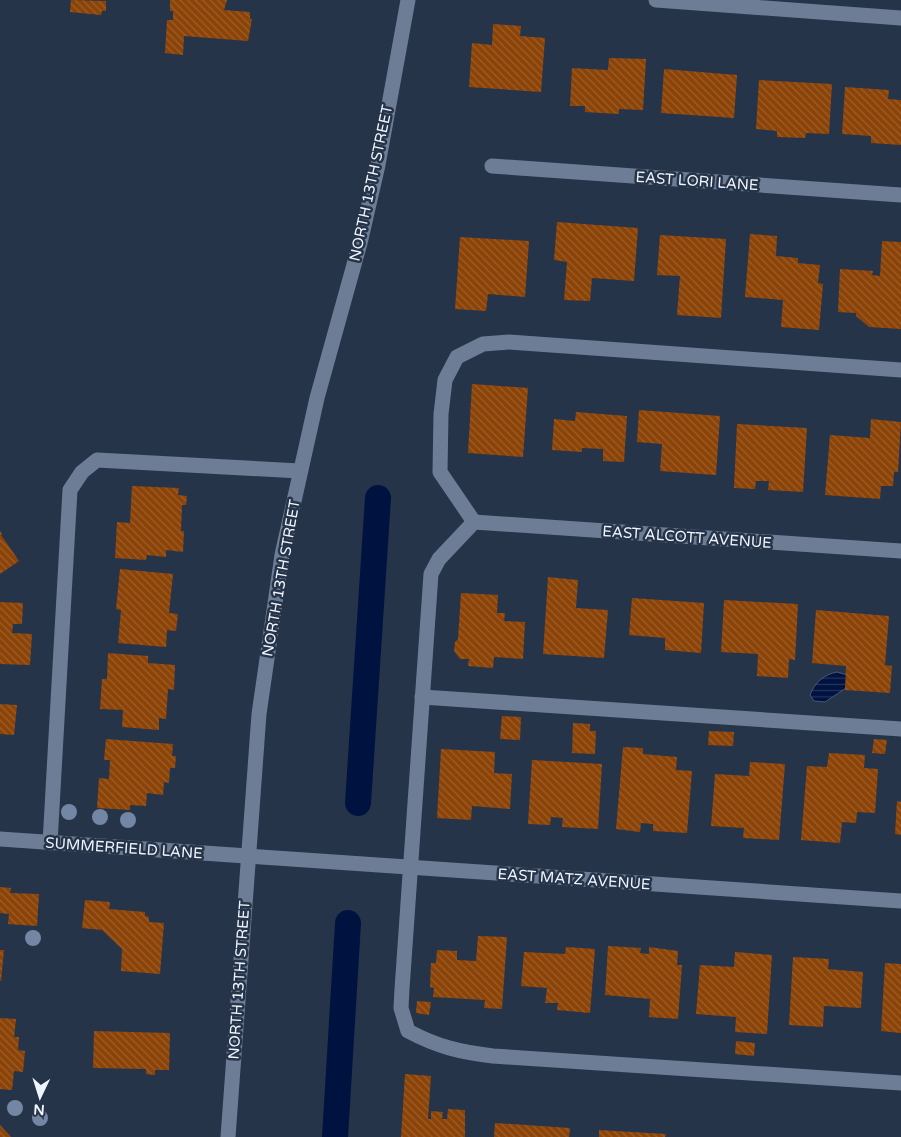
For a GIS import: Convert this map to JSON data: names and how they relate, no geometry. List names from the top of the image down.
{
  "streets": {
    "street": [
      "EAST LORI LANE",
      "NORTH 13TH STREET",
      "EAST ALCOTT AVENUE",
      "SUMMERFIELD LANE",
      "EAST MATZ AVENUE"
    ]
  },
  "crossings": [
    ["NORTH 13TH STREET", "SUMMERFIELD LANE"],
    ["NORTH 13TH STREET", "EAST MATZ AVENUE"],
    ["SUMMERFIELD LANE", "EAST MATZ AVENUE"]
  ],
  "north": "bottom"
}
